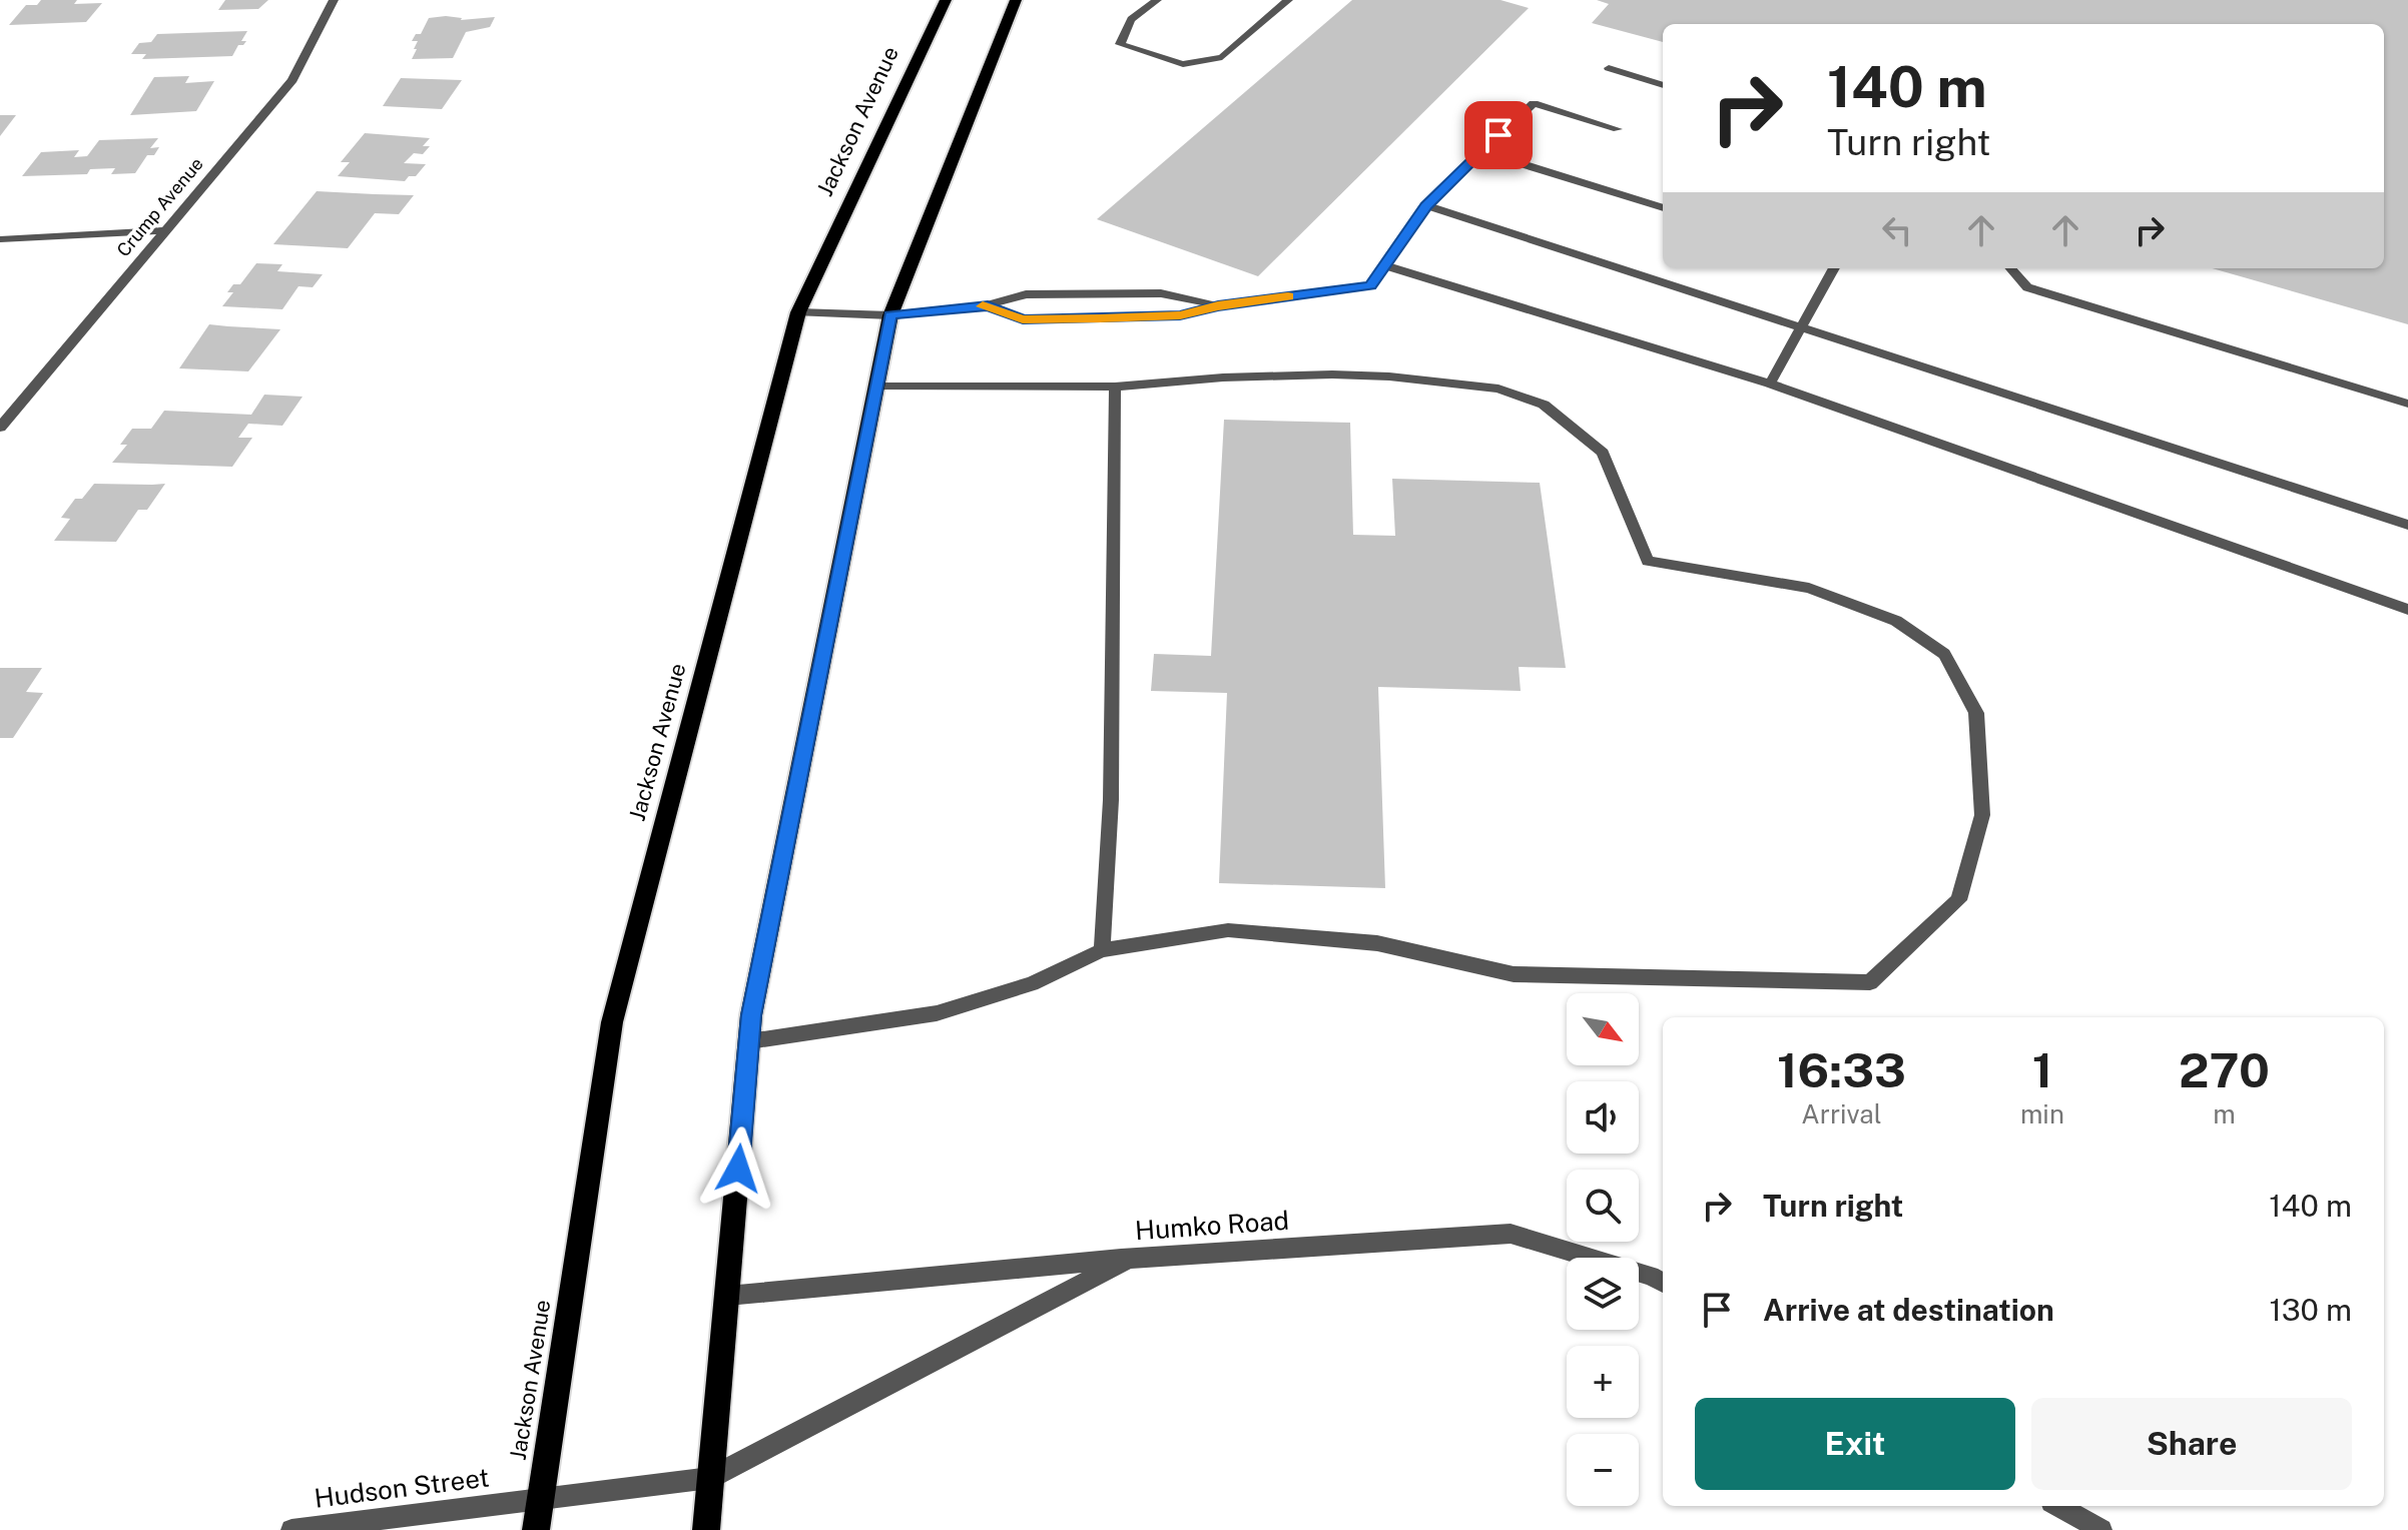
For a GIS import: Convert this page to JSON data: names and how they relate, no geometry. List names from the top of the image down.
{
  "streets": {
    "main road": ["Jackson Avenue"],
    "street": ["Crump Avenue", "Humko Road", "Hudson Street"]
  },
  "crossings": [
    ["Jackson Avenue", "Hudson Street"],
    ["Humko Road", "Hudson Street"]
  ],
  "north": "bottom right",
  "page": {
    "turn": ["140 m", "Turn right"],
    "map_buttons": ["+", "−"],
    "eta": [
      "16:33",
      "Arrival",
      "1",
      "min",
      "270",
      "m"
    ],
    "list": [
      {
        "name": "Turn right",
        "value": "140 m"
      },
      {
        "name": "Arrive at destination",
        "value": "130 m"
      }
    ],
    "buttons": ["Exit", "Share"]
  }
}
